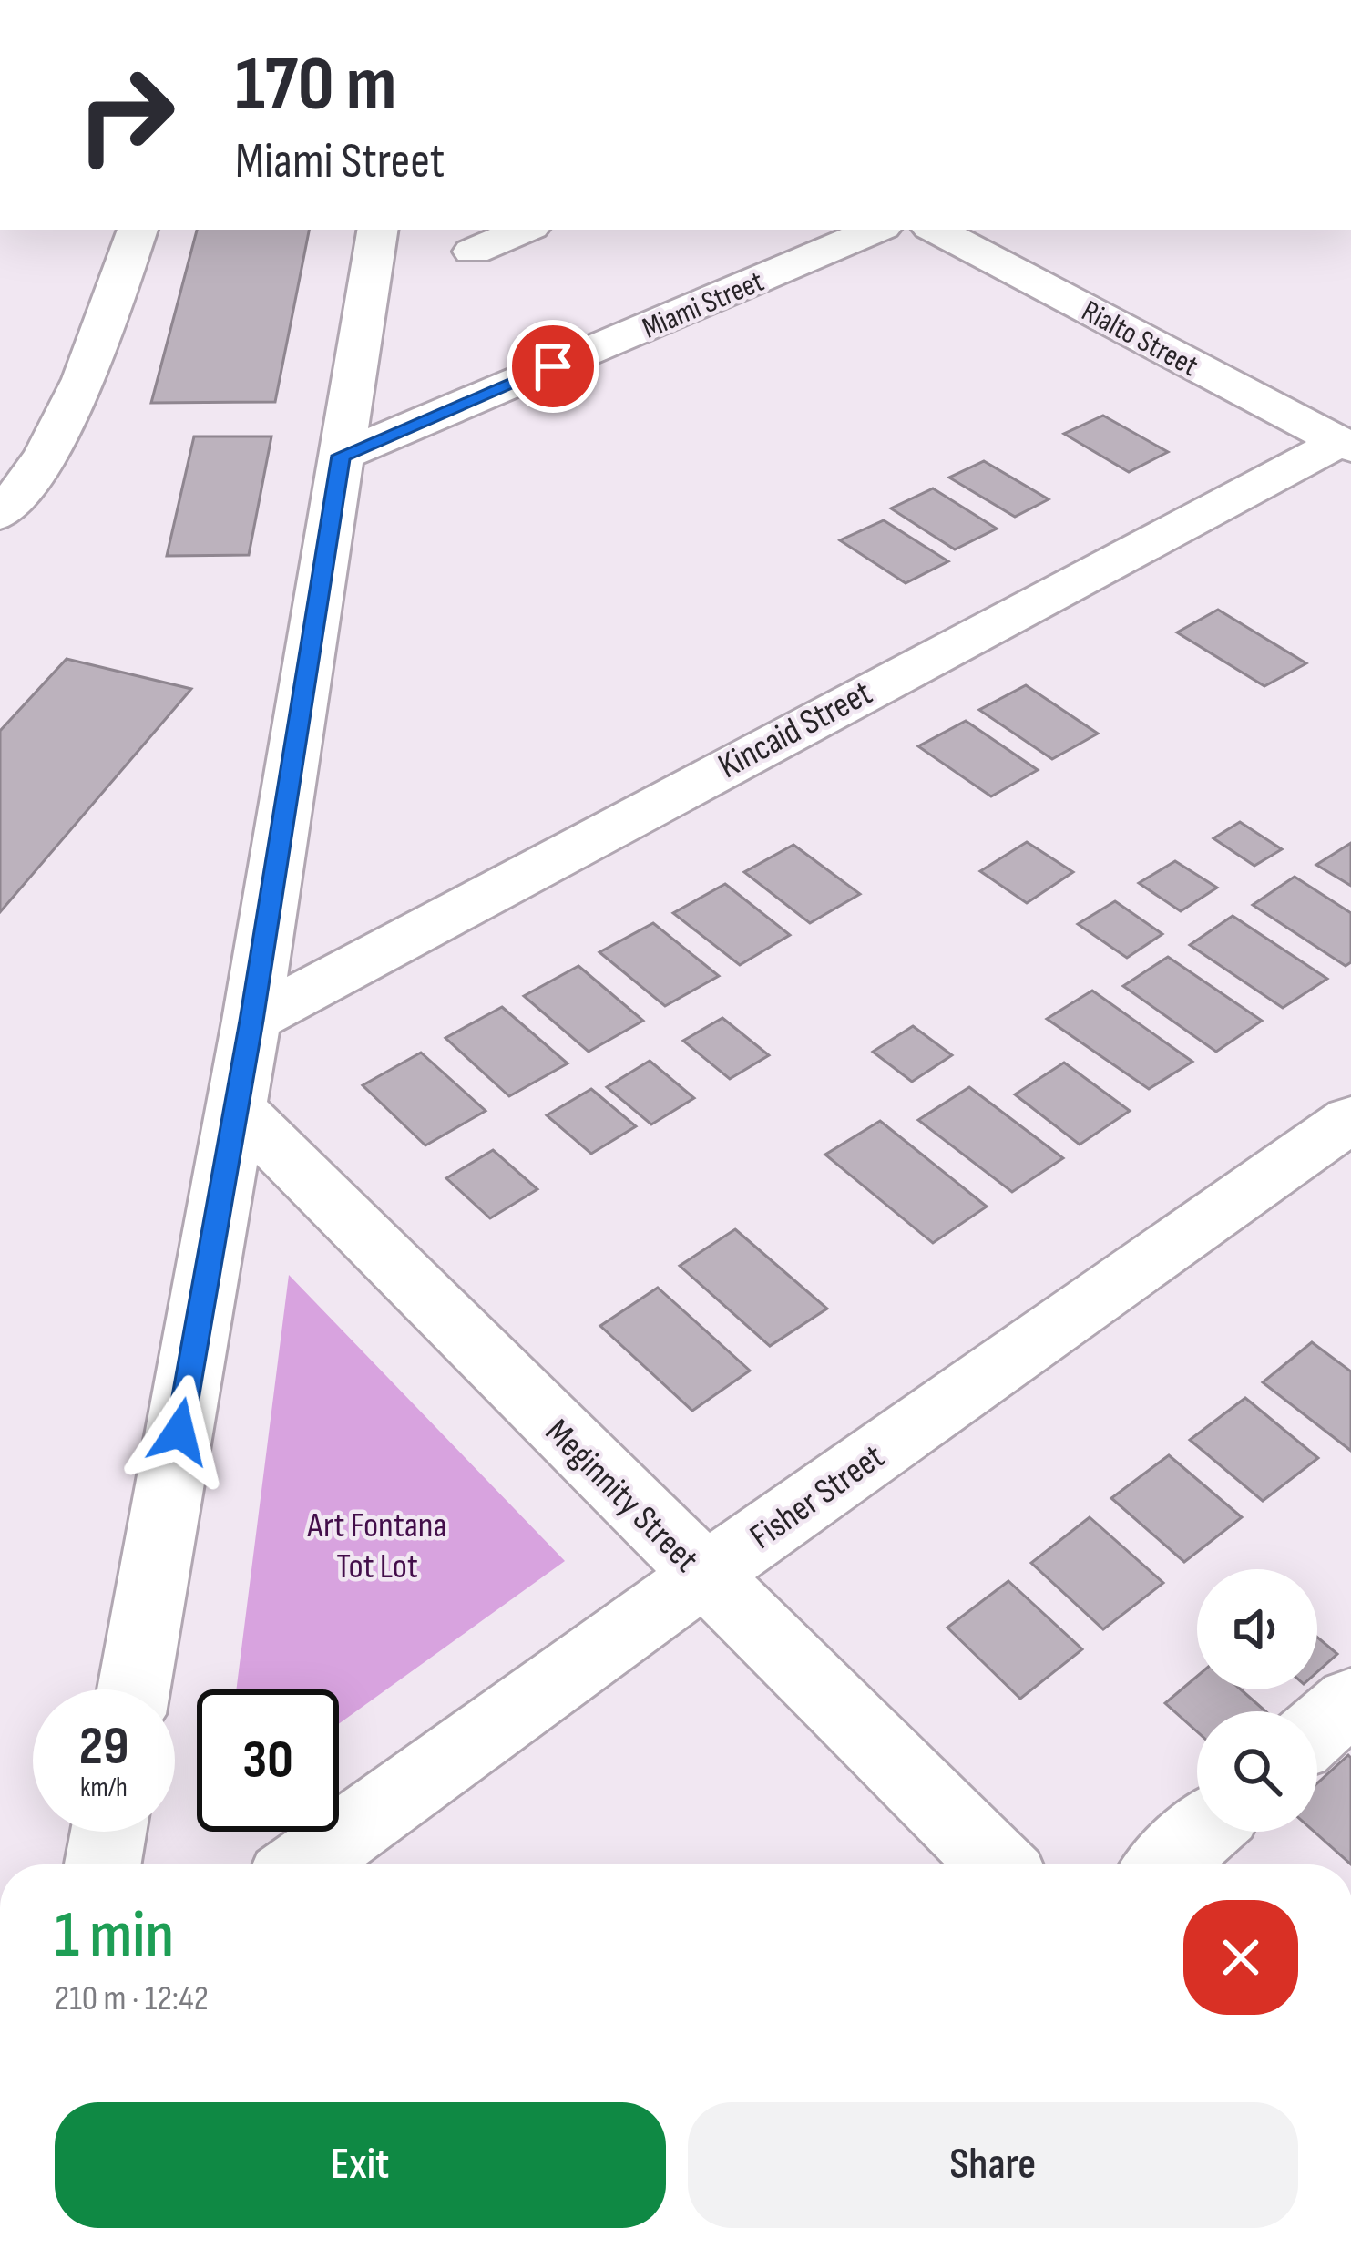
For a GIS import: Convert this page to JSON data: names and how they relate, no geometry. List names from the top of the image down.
{
  "streets": {
    "street": [
      "Miami Street",
      "Rialto Street",
      "Kincaid Street",
      "Meginnity Street",
      "Fisher Street"
    ]
  },
  "crossings": [
    ["Rialto Street", "Kincaid Street"],
    ["Meginnity Street", "Fisher Street"]
  ],
  "parks": ["Art Fontana Tot Lot"],
  "page": {
    "turn": ["170 m", "Miami Street"],
    "speed": "29 km/h",
    "limit": "30",
    "heading": ["1 min", "210 m · 12:42"],
    "buttons": ["Exit", "Share"]
  }
}
